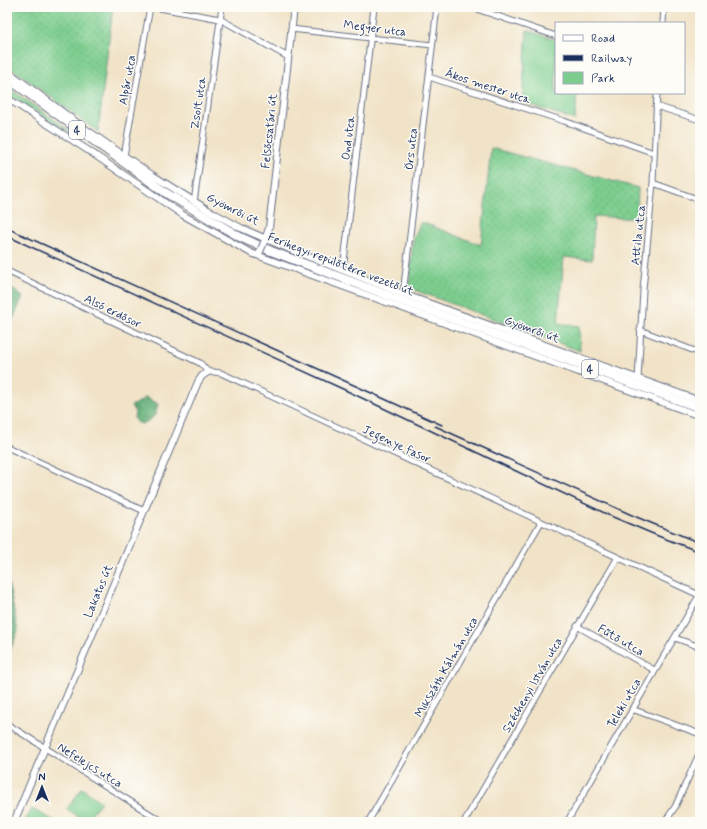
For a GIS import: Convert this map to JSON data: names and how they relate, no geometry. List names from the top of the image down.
{
  "streets": {
    "main road": ["4", "Ferihegyi repülőtérre vezető út"],
    "street": [
      "Megyer utca",
      "Alpár utca",
      "Ákos mester utca",
      "Zsolt utca",
      "Felsőcsatári út",
      "Ond utca",
      "Örs utca",
      "Gyömrői út",
      "Attila utca",
      "Alsó erdősor",
      "Jegenye fasor",
      "Lakatos út",
      "Fűtő utca",
      "Mikszáth Kálmán utca",
      "Széchenyi István utca",
      "Teleki utca",
      "Nefelejcs utca"
    ]
  },
  "crossings": [
    ["Megyer utca", "Felsőcsatári út"],
    ["Megyer utca", "Ond utca"],
    ["Megyer utca", "Örs utca"],
    ["Alpár utca", "Gyömrői út"],
    ["Ákos mester utca", "Örs utca"],
    ["Ákos mester utca", "Attila utca"],
    ["Zsolt utca", "Gyömrői út"],
    ["Felsőcsatári út", "Gyömrői út"],
    ["Ond utca", "Gyömrői út"],
    ["Örs utca", "Gyömrői út"],
    ["Gyömrői út", "Attila utca"],
    ["Alsó erdősor", "Jegenye fasor"],
    ["Alsó erdősor", "Lakatos út"],
    ["Jegenye fasor", "Lakatos út"],
    ["Jegenye fasor", "Mikszáth Kálmán utca"],
    ["Jegenye fasor", "Széchenyi István utca"],
    ["Jegenye fasor", "Teleki utca"],
    ["Lakatos út", "Nefelejcs utca"],
    ["Fűtő utca", "Széchenyi István utca"],
    ["Fűtő utca", "Teleki utca"]
  ],
  "legend": ["Road", "Railway", "Park"],
  "north": "top"
}
